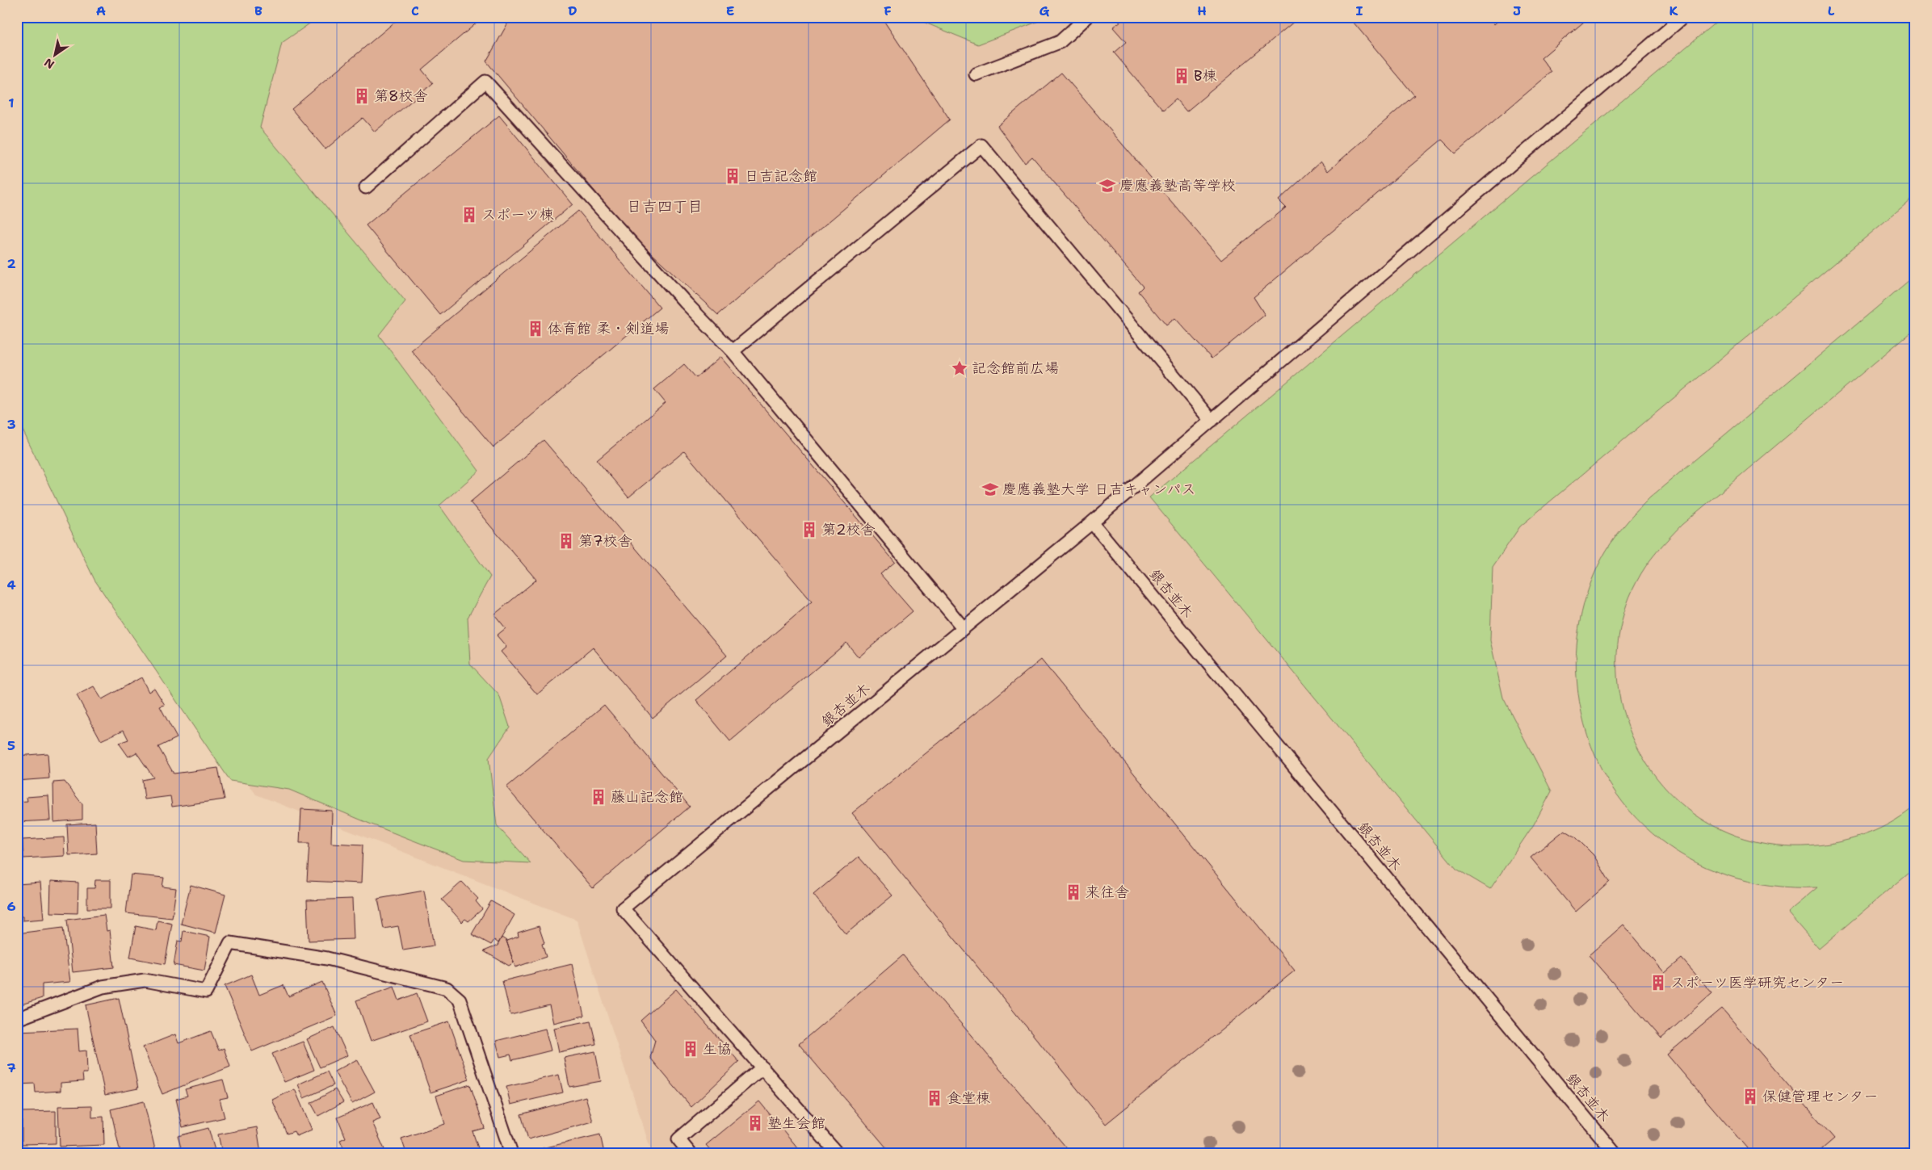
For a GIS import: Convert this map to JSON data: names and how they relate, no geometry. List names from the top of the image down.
{
  "streets": {
    "lane": ["銀杏並木"]
  },
  "districts": ["日吉四丁目"],
  "places": {
    "building": [
      "B棟",
      "第8校舎",
      "日吉記念館",
      "スポーツ棟",
      "体育館 柔・剣道場",
      "第2校舎",
      "第7校舎",
      "藤山記念館",
      "来往舎",
      "スポーツ医学研究センター",
      "生協",
      "保健管理センター",
      "食堂棟",
      "塾生会館"
    ],
    "school or university": ["慶應義塾高等学校", "慶應義塾大学 日吉キャンパス"],
    "place": ["記念館前広場"]
  },
  "north": "bottom left",
  "grid": {
    "columns": [
      "A",
      "B",
      "C",
      "D",
      "E",
      "F",
      "G",
      "H",
      "I",
      "J",
      "K",
      "L"
    ],
    "rows": [
      "1",
      "2",
      "3",
      "4",
      "5",
      "6",
      "7"
    ]
  }
}
